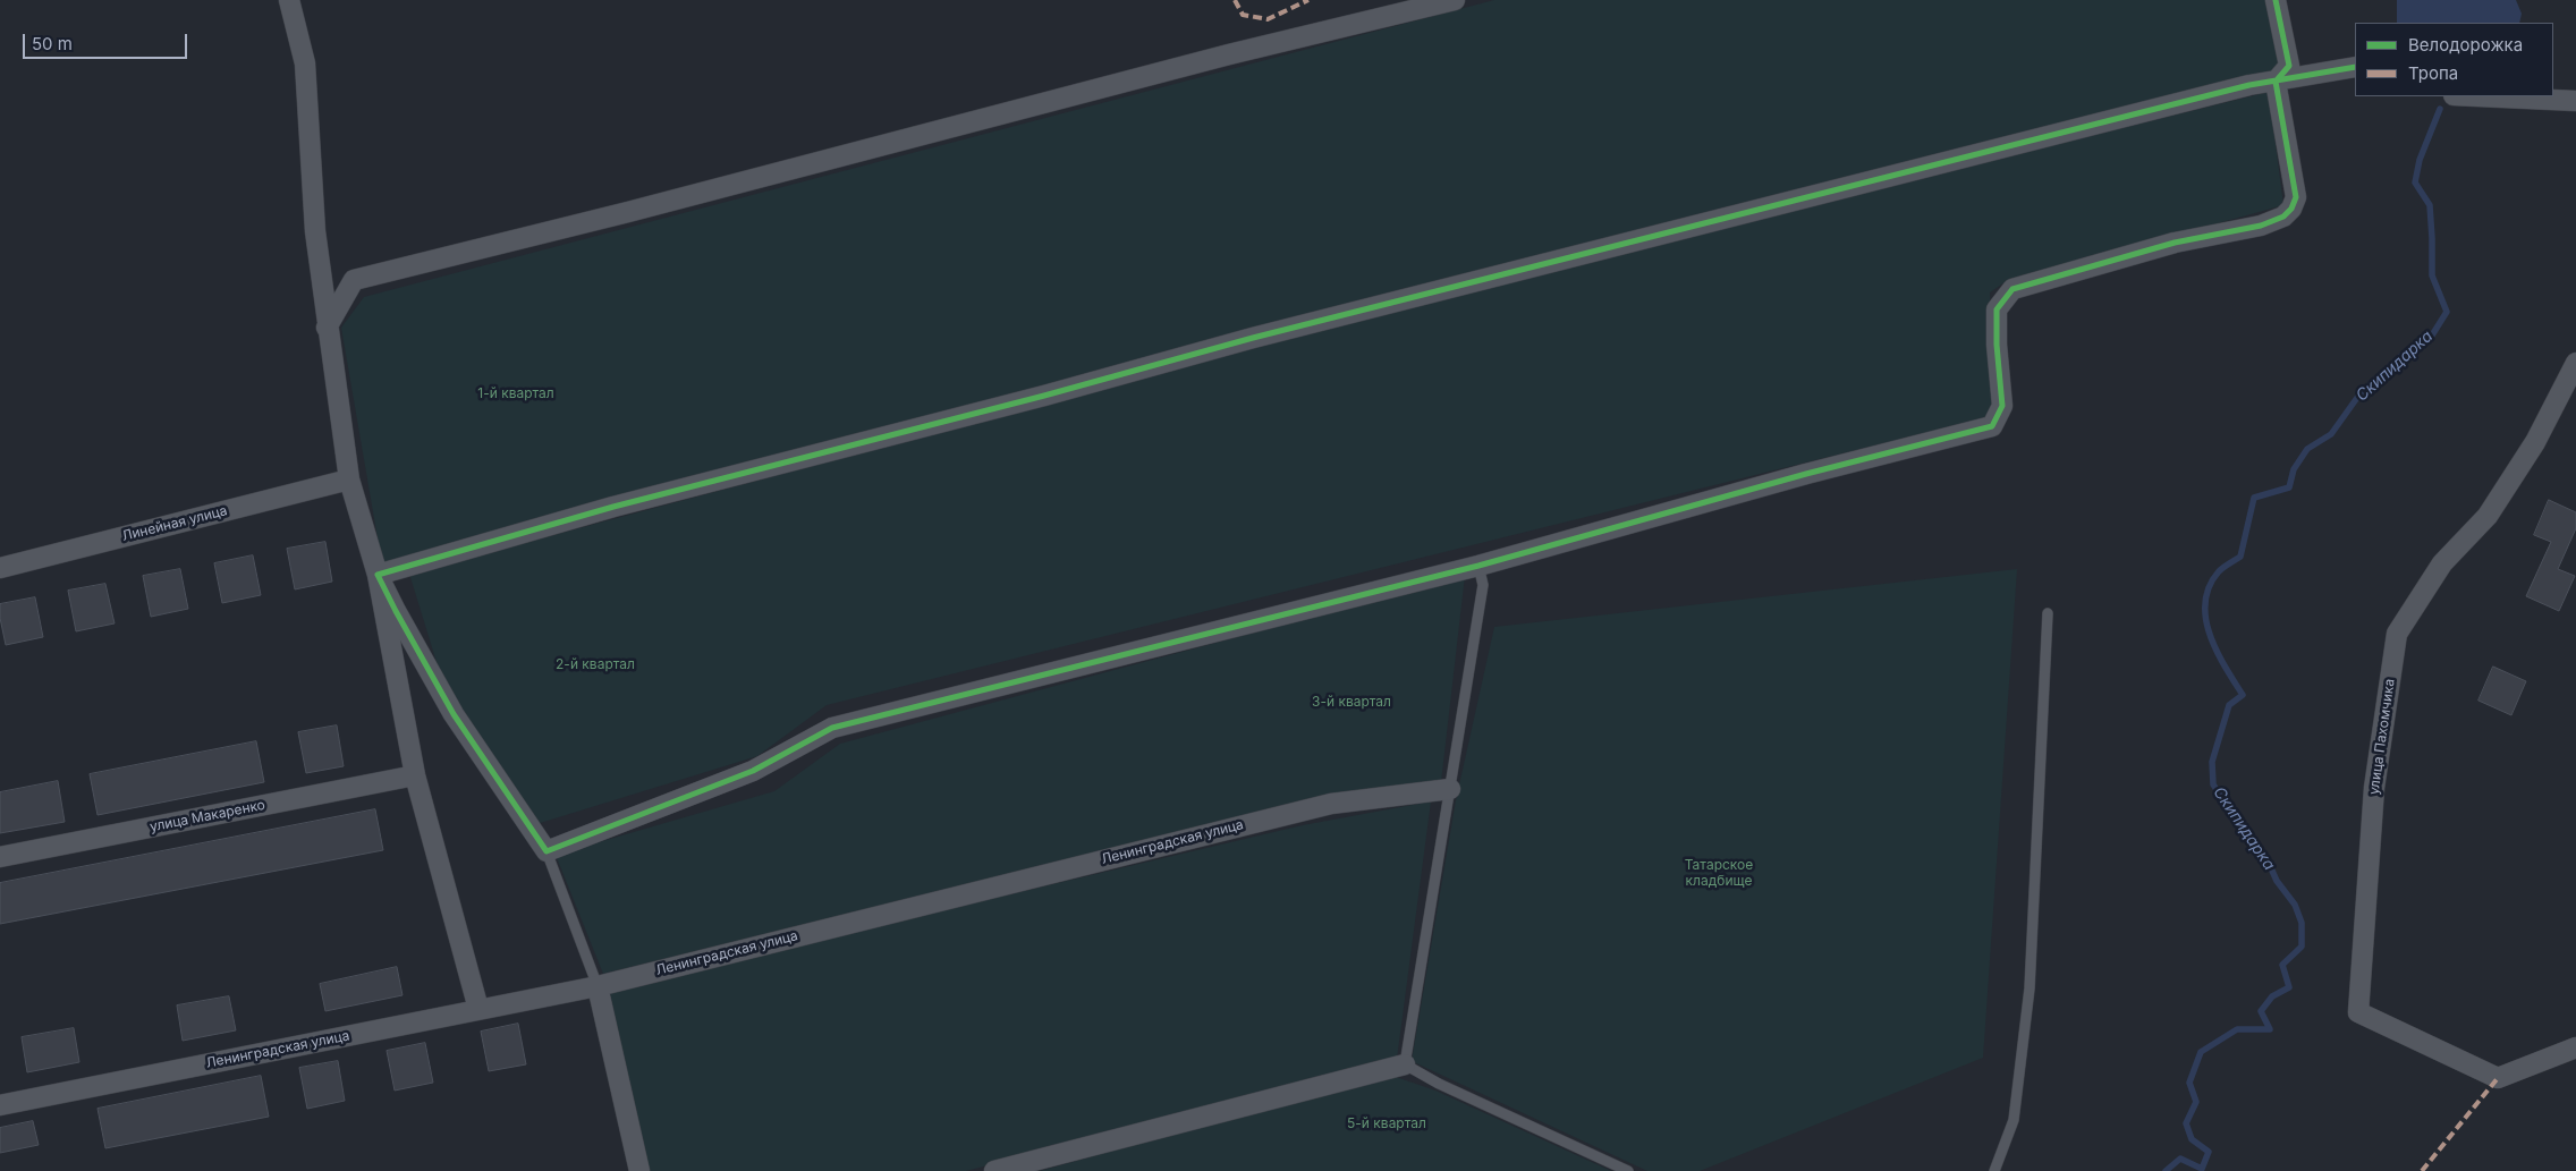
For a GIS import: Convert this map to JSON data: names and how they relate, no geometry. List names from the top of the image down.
{
  "streets": {
    "street": [
      "Линейная улица",
      "улица Пахомчика",
      "улица Макаренко",
      "Ленинградская улица"
    ]
  },
  "water": ["Скипидарка"],
  "parks": [
    "1-й квартал",
    "2-й квартал",
    "3-й квартал",
    "Татарское кладбище",
    "5-й квартал"
  ],
  "legend": ["Велодорожка", "Тропа"],
  "scale_bar": "50 m"
}
